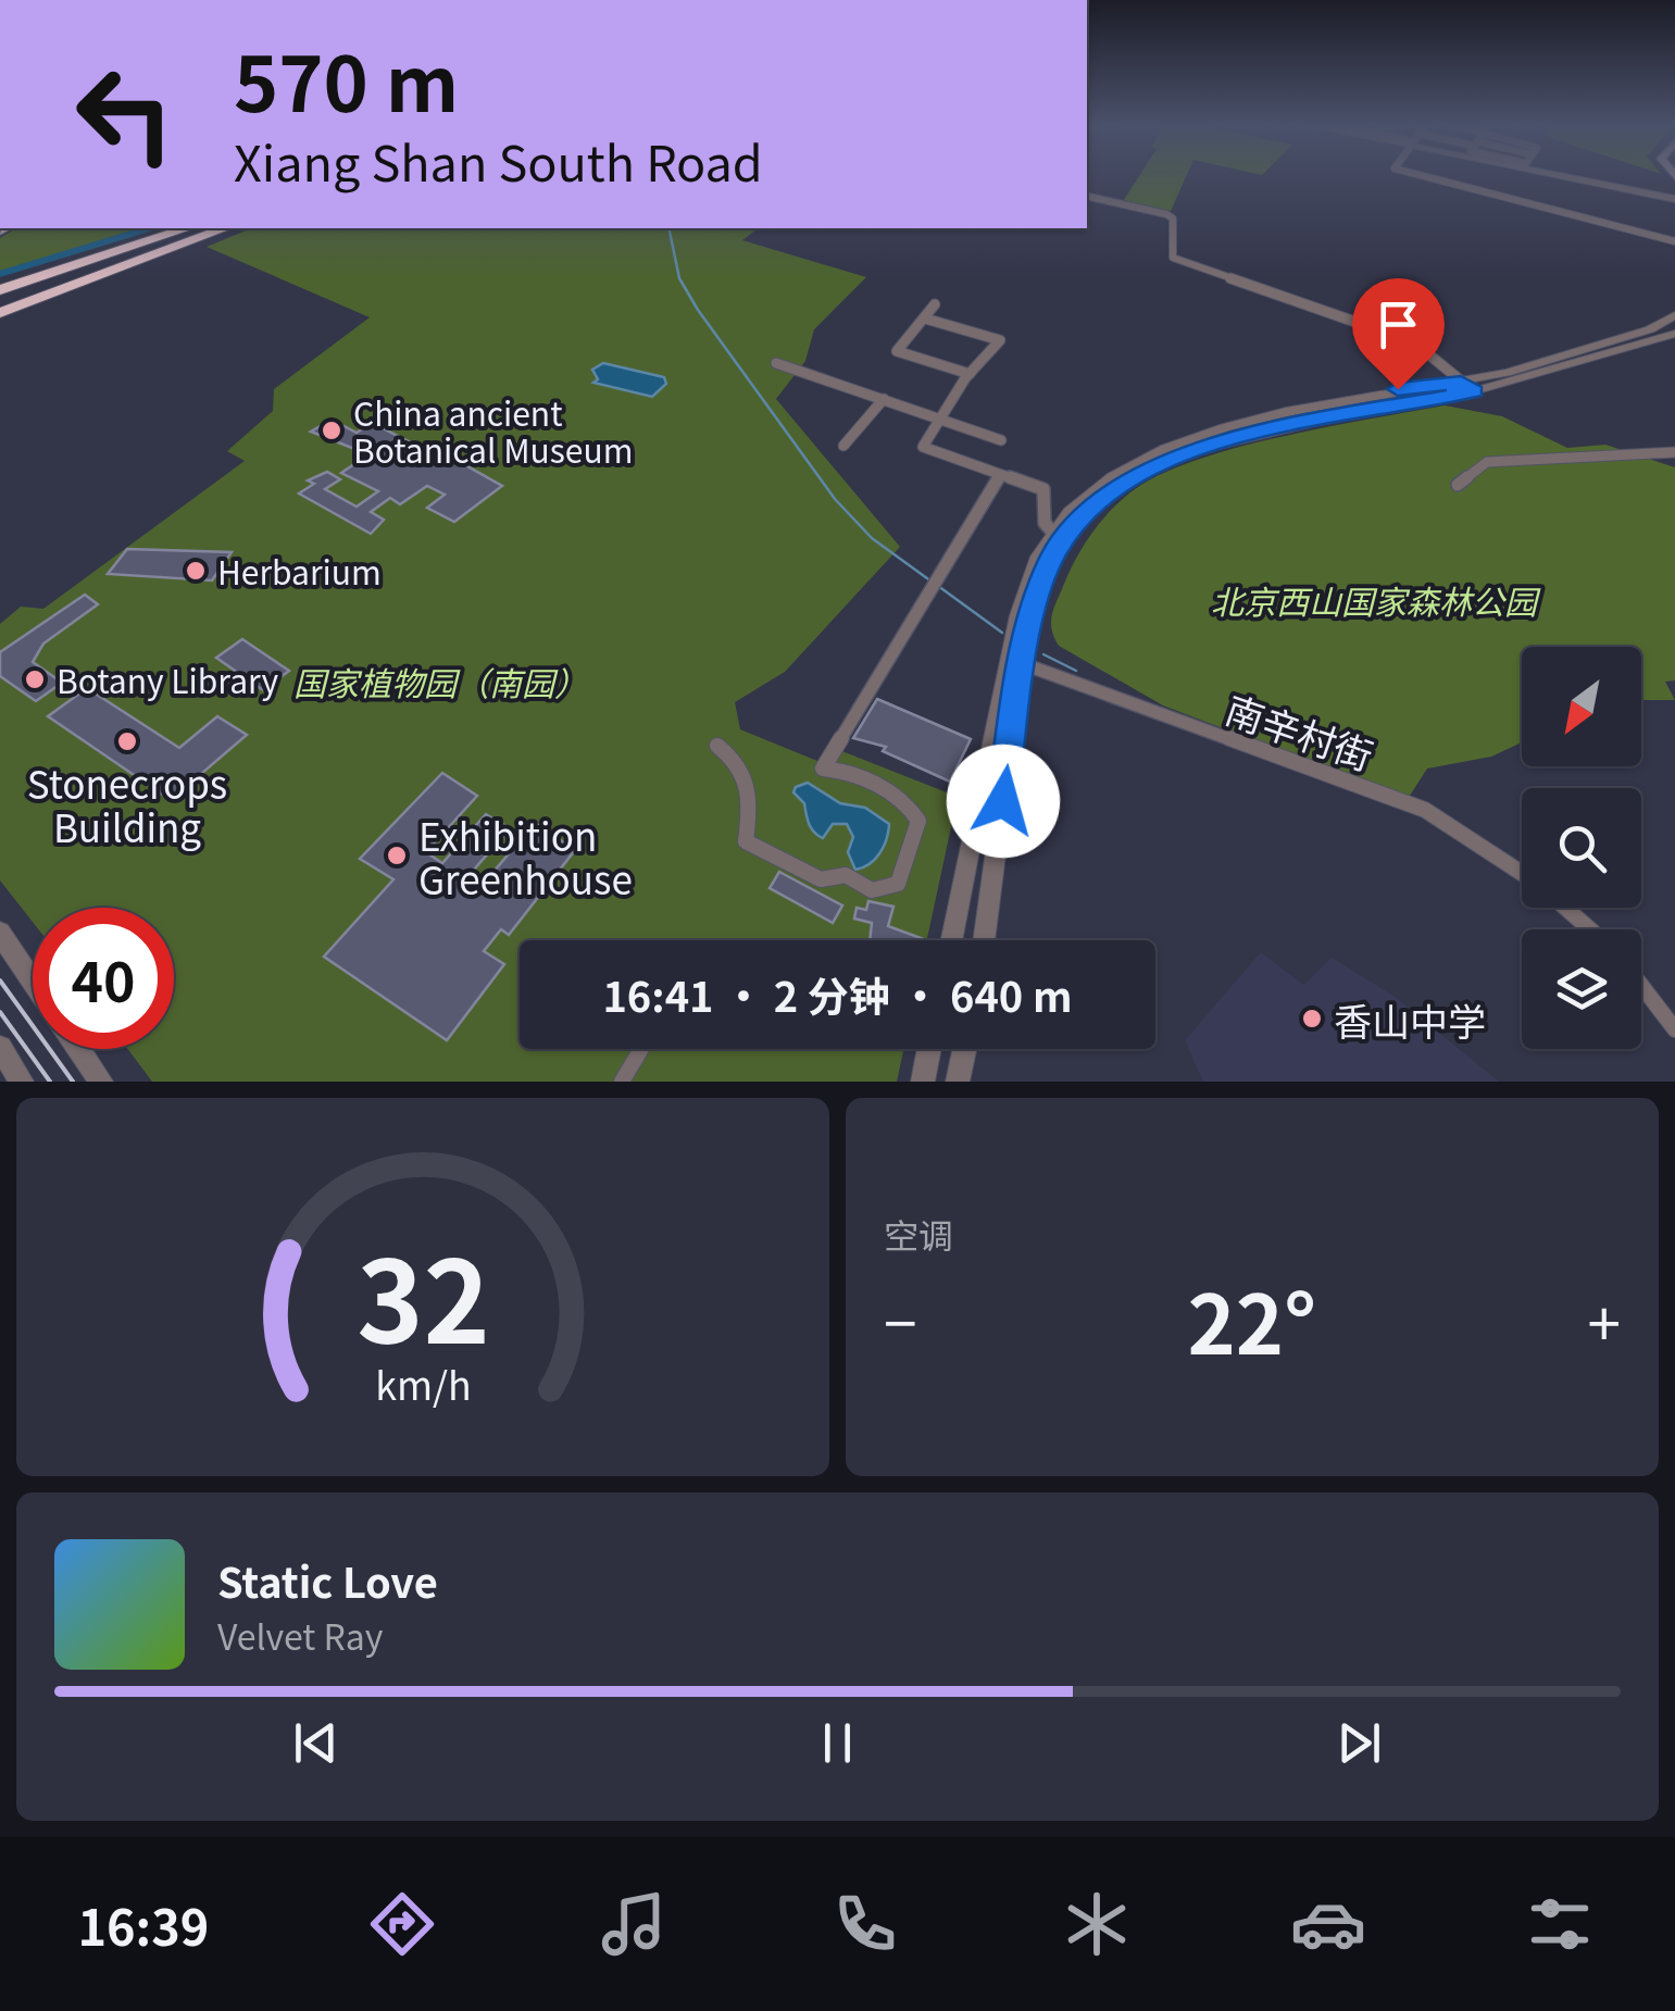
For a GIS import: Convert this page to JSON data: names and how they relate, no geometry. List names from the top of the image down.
{
  "streets": {
    "street": ["南辛村街"]
  },
  "parks": ["北京西山国家森林公园", "国家植物园（南园）"],
  "places": [
    "China ancient Botanical Museum",
    "Herbarium",
    "Botany Library",
    "Stonecrops Building",
    "Exhibition Greenhouse",
    "香山中学"
  ],
  "north": "bottom left",
  "page": {
    "turn": ["570 m", "Xiang Shan South Road"],
    "limit": "40",
    "trip": "16:41 · 2 分钟 · 640 m",
    "tile": "空调",
    "heat": ["−", "22°", "+"],
    "song": ["Static Love", "Velvet Ray"],
    "tabs": "16:39",
    "gauge": ["32", "km/h"]
  }
}
